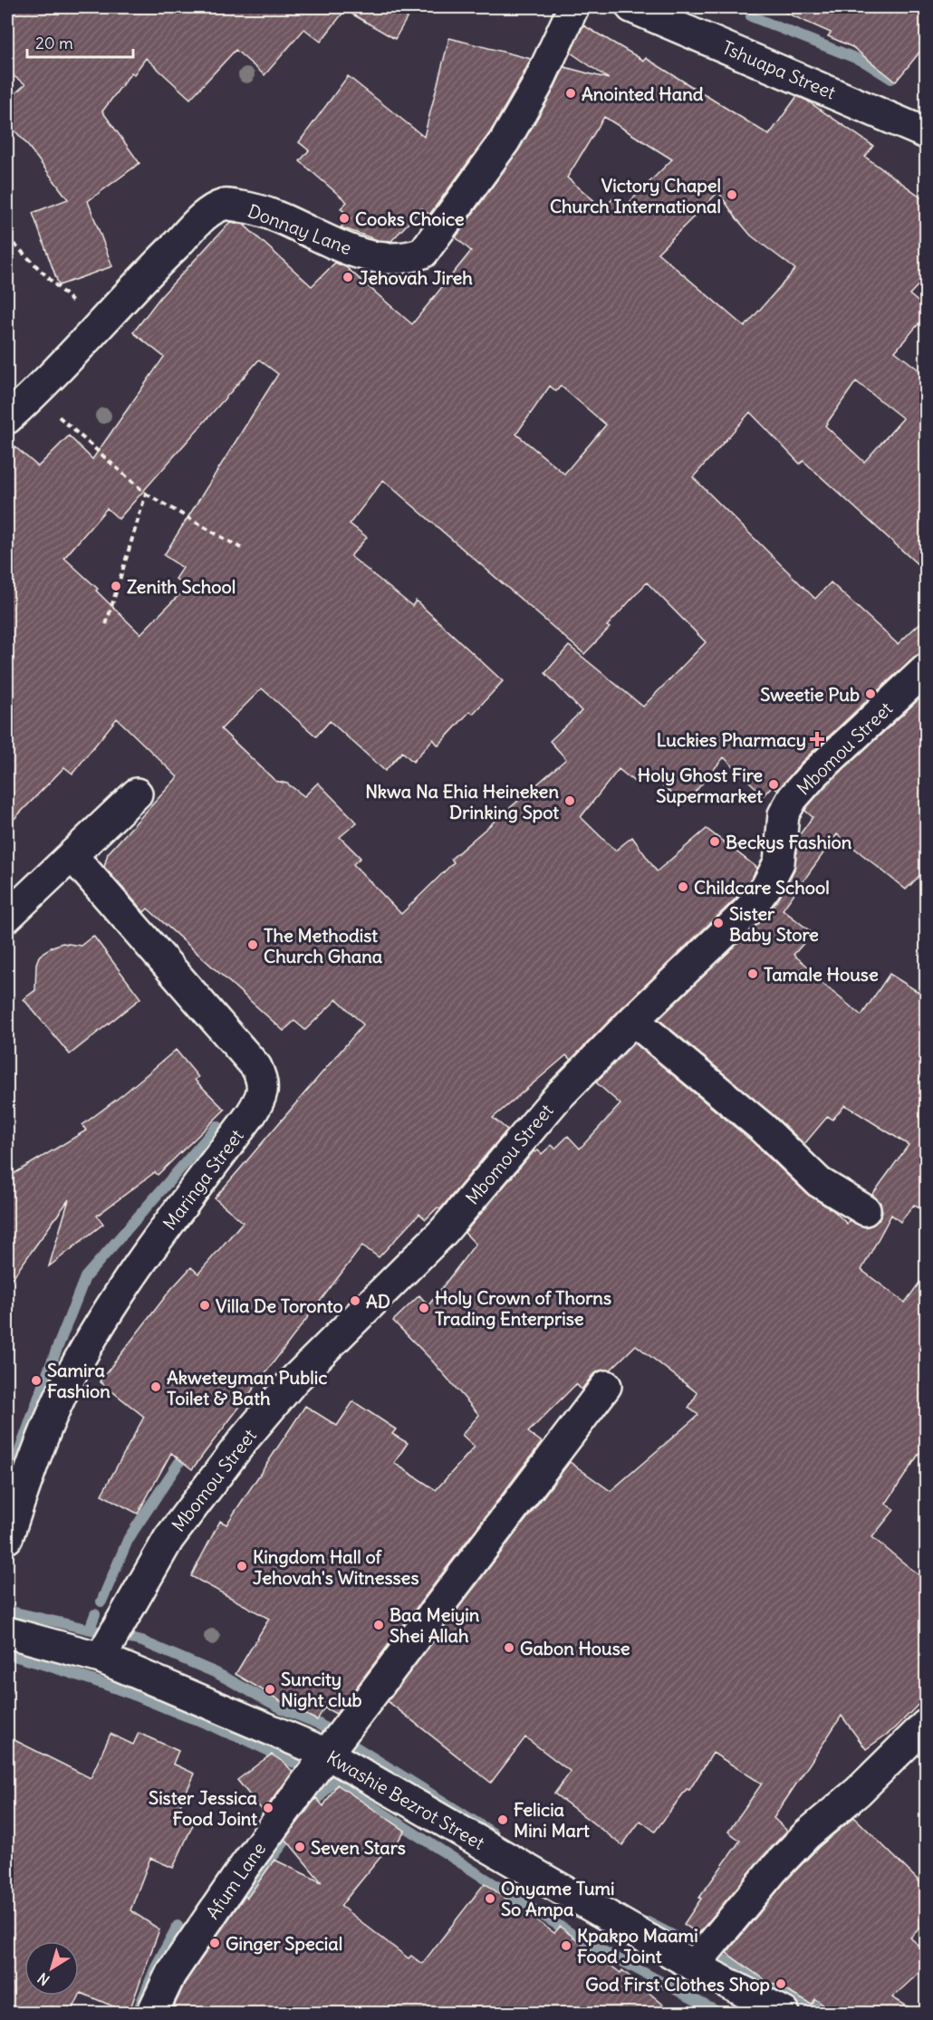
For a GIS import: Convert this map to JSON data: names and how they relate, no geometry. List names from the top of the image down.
{
  "streets": {
    "street": [
      "Tshuapa Street",
      "Donnay Lane",
      "Mbomou Street",
      "Maringa Street",
      "Kwashie Bezrot Street",
      "Afum Lane"
    ]
  },
  "crossings": [
    ["Mbomou Street", "Kwashie Bezrot Street"],
    ["Kwashie Bezrot Street", "Afum Lane"]
  ],
  "places": {
    "other": [
      "Anointed Hand",
      "Victory Chapel Church International",
      "Cooks Choice",
      "Jehovah Jireh",
      "Zenith School",
      "Sweetie Pub",
      "Holy Ghost Fire Supermarket",
      "Nkwa Na Ehia Heineken Drinking Spot",
      "Beckys Fashion",
      "Childcare School",
      "Sister Baby Store",
      "The Methodist Church Ghana",
      "Tamale House",
      "AD",
      "Villa De Toronto",
      "Holy Crown of Thorns Trading Enterprise",
      "Samira Fashion",
      "Akweteyman Public Toilet & Bath",
      "Kingdom Hall of Jehovah's Witnesses",
      "Baa Meiyin Shei Allah",
      "Gabon House",
      "Suncity Night club",
      "Sister Jessica Food Joint",
      "Felicia Mini Mart",
      "Seven Stars",
      "Onyame Tumi So Ampa",
      "Ginger Special",
      "Kpakpo Maami Food Joint",
      "God First Clothes Shop"
    ],
    "health": ["Luckies Pharmacy"]
  },
  "scale_bar": "20 m",
  "north": "bottom left"
}
